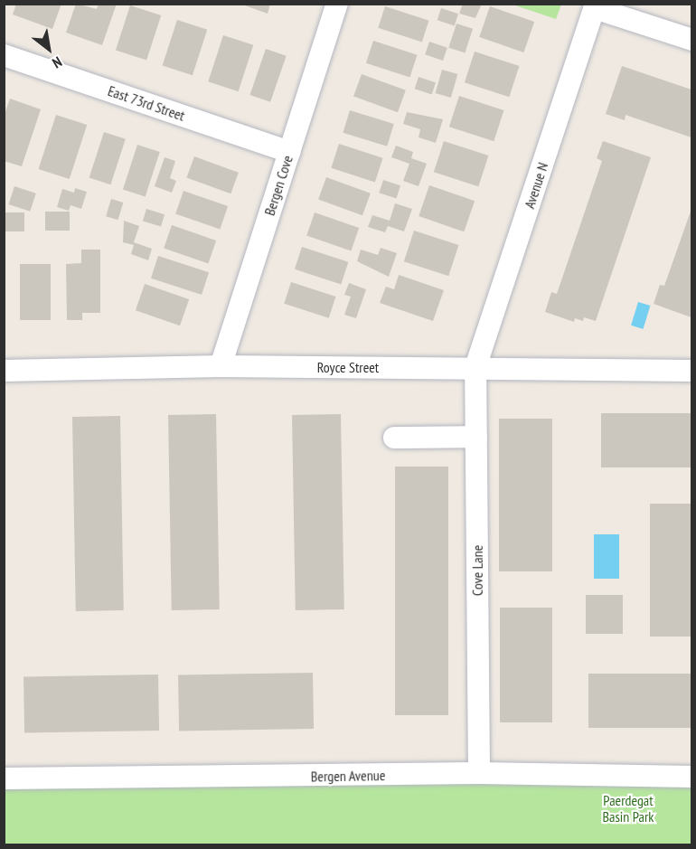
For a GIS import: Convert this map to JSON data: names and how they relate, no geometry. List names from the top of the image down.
{
  "streets": {
    "street": [
      "East 73rd Street",
      "Bergen Cove",
      "Avenue N",
      "Royce Street",
      "Cove Lane",
      "Bergen Avenue"
    ]
  },
  "crossings": [
    ["East 73rd Street", "Bergen Cove"],
    ["Bergen Cove", "Royce Street"],
    ["Avenue N", "Royce Street"],
    ["Avenue N", "Cove Lane"],
    ["Royce Street", "Cove Lane"],
    ["Cove Lane", "Bergen Avenue"]
  ],
  "parks": ["Paerdegat Basin Park"],
  "north": "bottom right"
}
